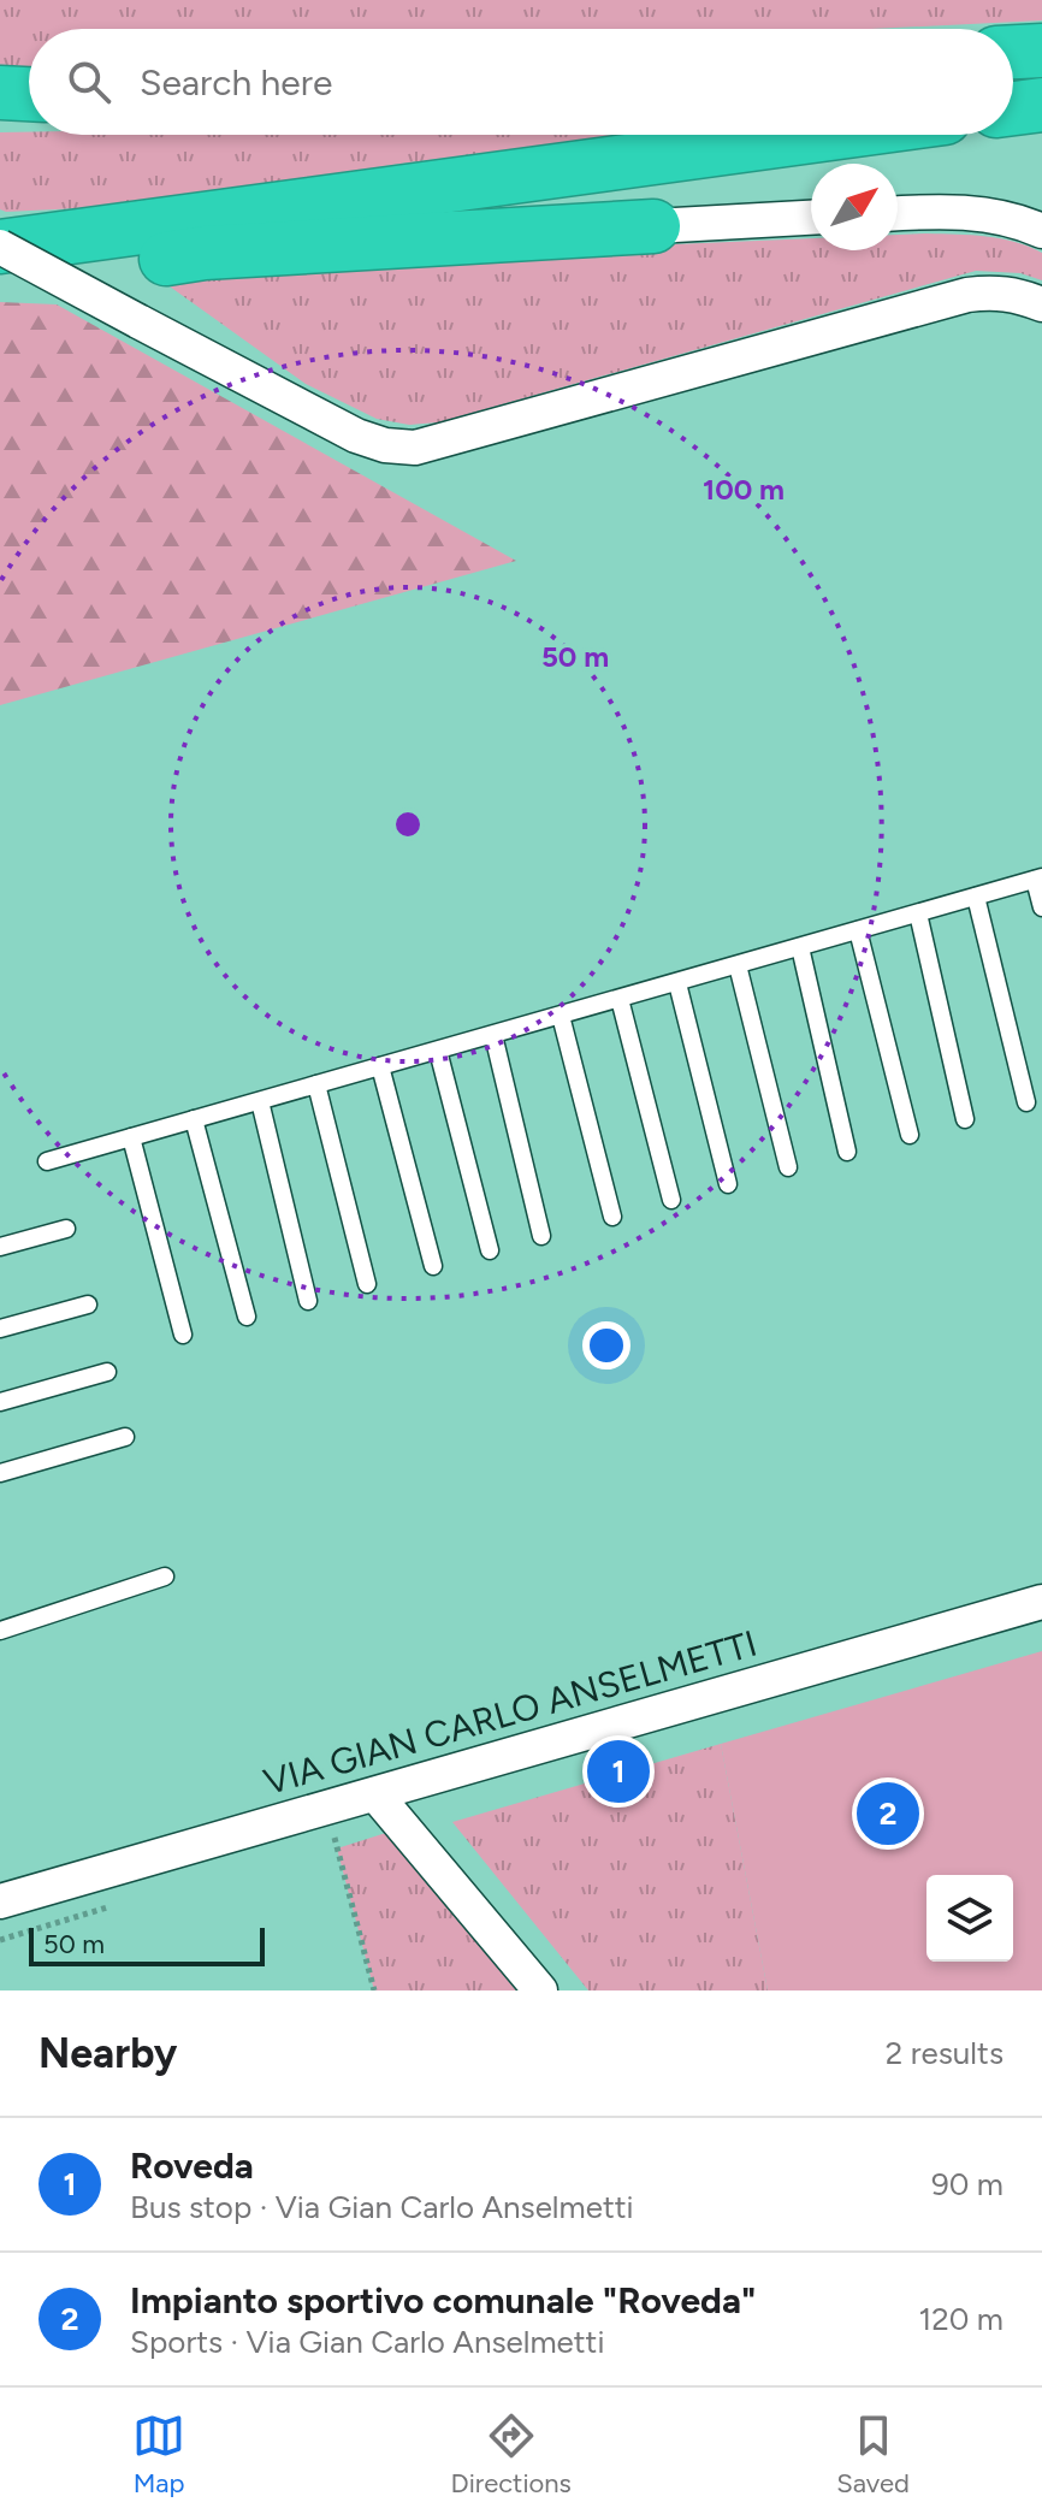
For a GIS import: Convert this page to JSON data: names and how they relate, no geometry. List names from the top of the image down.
{
  "streets": {
    "street": ["VIA GIAN CARLO ANSELMETTI"]
  },
  "scale_bar": "50 m",
  "north": "top right",
  "page": {
    "search": "Search here",
    "pins": ["1", "2"],
    "scale": "50 m",
    "heading": ["Nearby", "2 results"],
    "list": [
      {
        "mark": "1",
        "name": "Roveda",
        "note": "Bus stop · Via Gian Carlo Anselmetti",
        "value": "90 m"
      },
      {
        "mark": "2",
        "name": "Impianto sportivo comunale \"Roveda\"",
        "note": "Sports · Via Gian Carlo Anselmetti",
        "value": "120 m"
      }
    ],
    "nav": ["Map", "Directions", "Saved"]
  },
  "rings": ["100 m", "50 m"]
}
